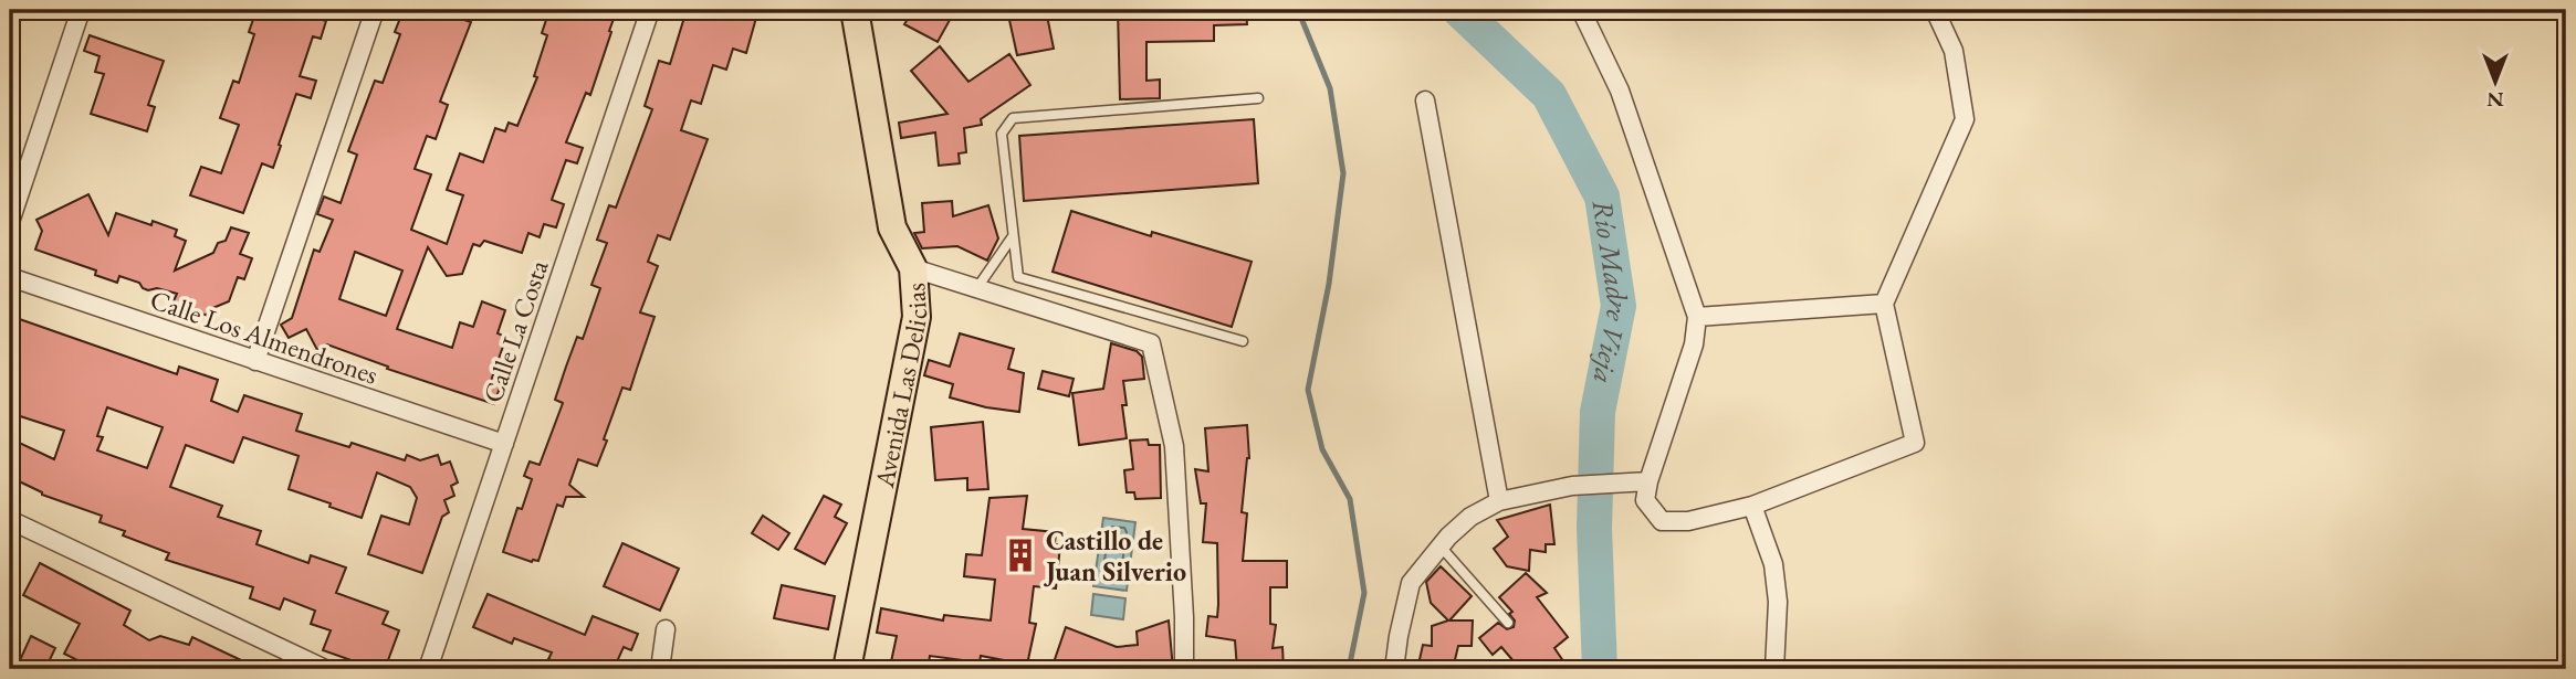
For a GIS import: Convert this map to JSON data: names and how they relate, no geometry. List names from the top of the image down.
{
  "streets": {
    "main road": ["Avenida Las Delicias"],
    "street": ["Calle La Costa", "Calle Los Almendrones"]
  },
  "crossings": [
    ["Calle La Costa", "Calle Los Almendrones"]
  ],
  "water": ["Río Madre Vieja"],
  "places": {
    "building": ["Castillo de Juan Silverio"]
  },
  "north": "bottom"
}
